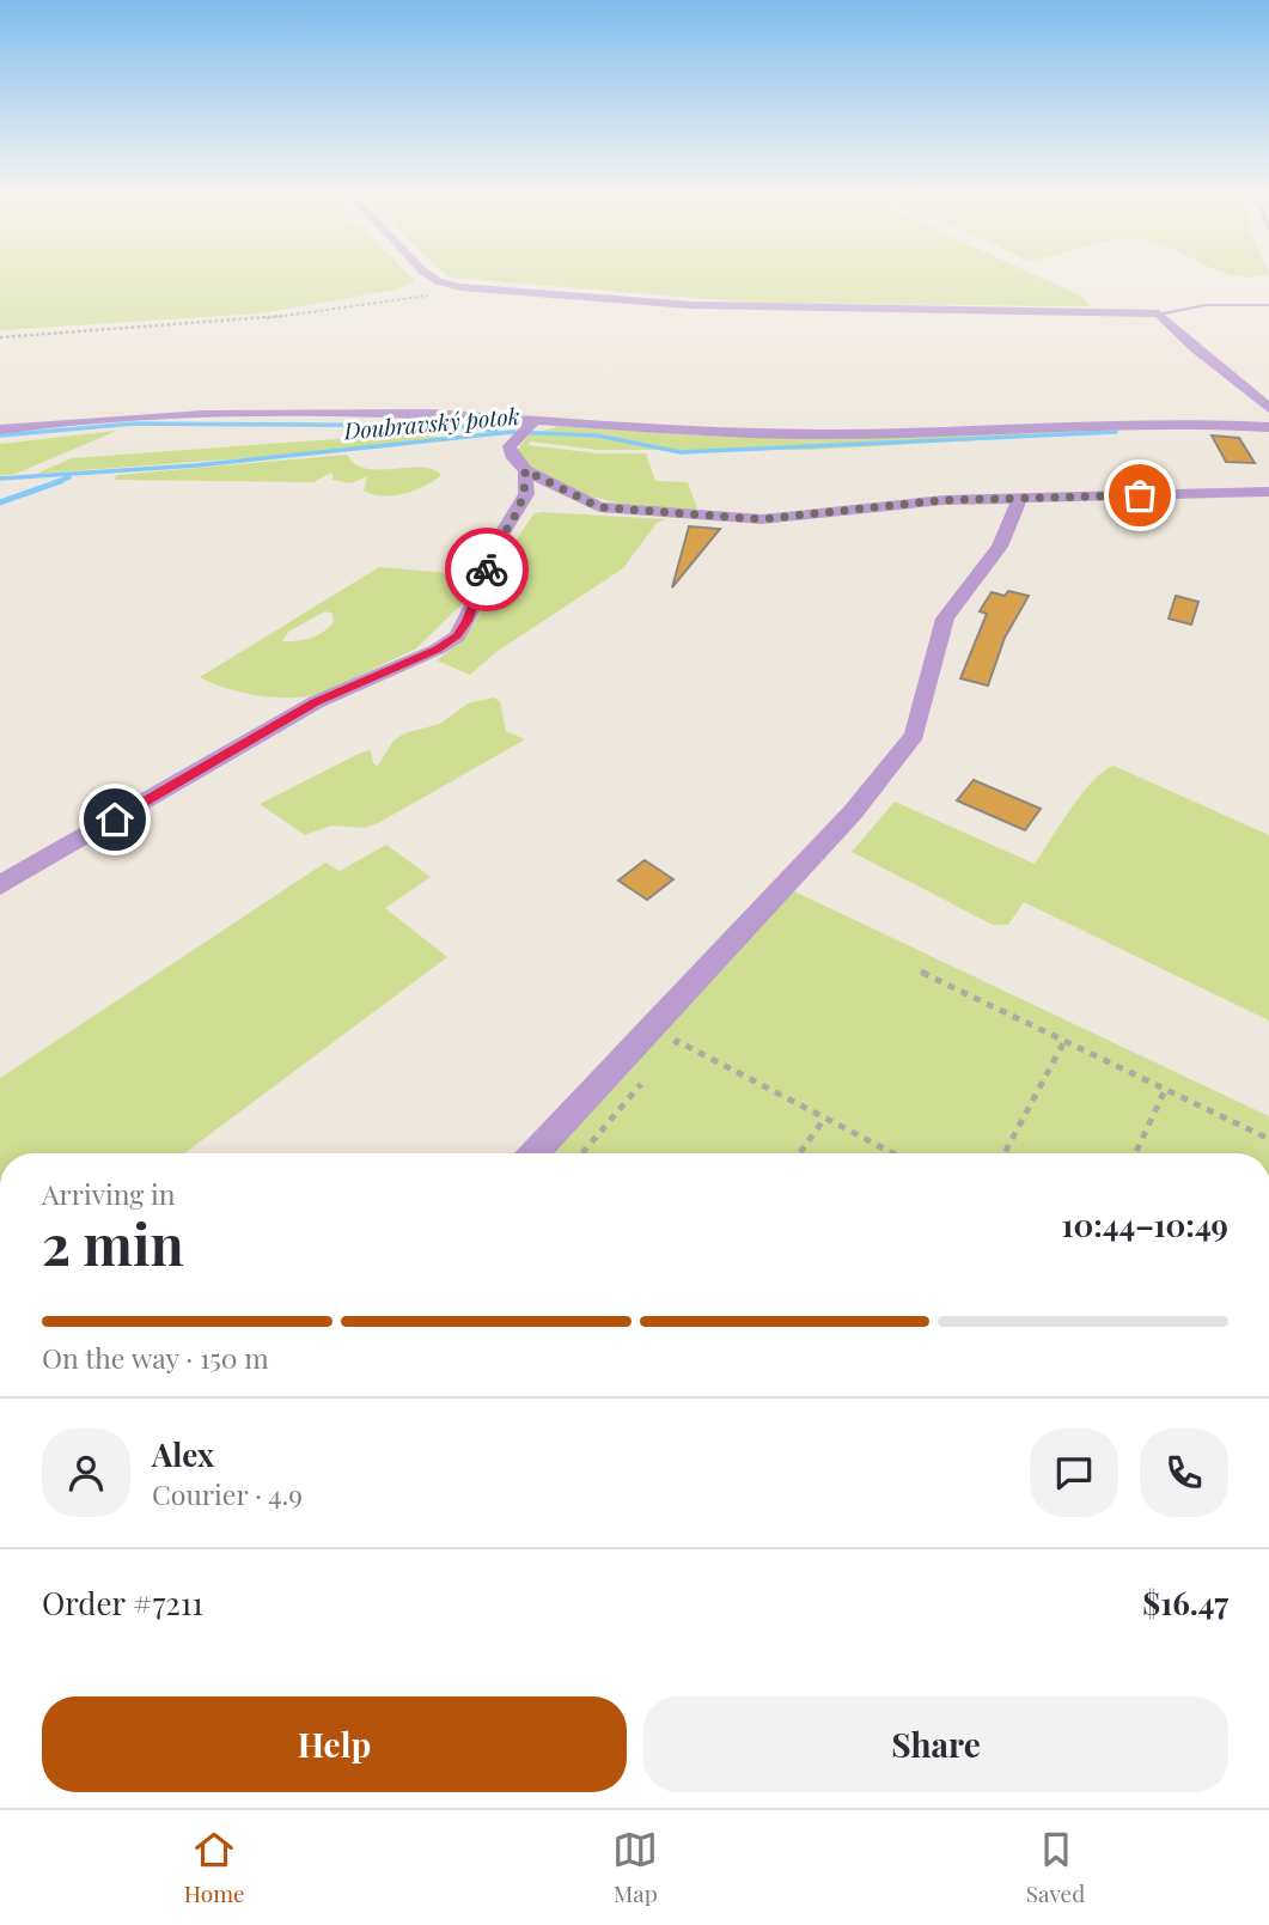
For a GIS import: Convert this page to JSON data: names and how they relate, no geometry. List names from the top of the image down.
{
  "water": ["Doubravský potok"],
  "page": {
    "heading": ["2 min", "Arriving in", "10:44–10:49"],
    "panel": [
      "Alex",
      "Courier · 4.9",
      "Order #7211",
      "$16.47"
    ],
    "bar": "On the way · 150 m",
    "buttons": ["Help", "Share"],
    "tabs": ["Home", "Map", "Saved"]
  }
}
